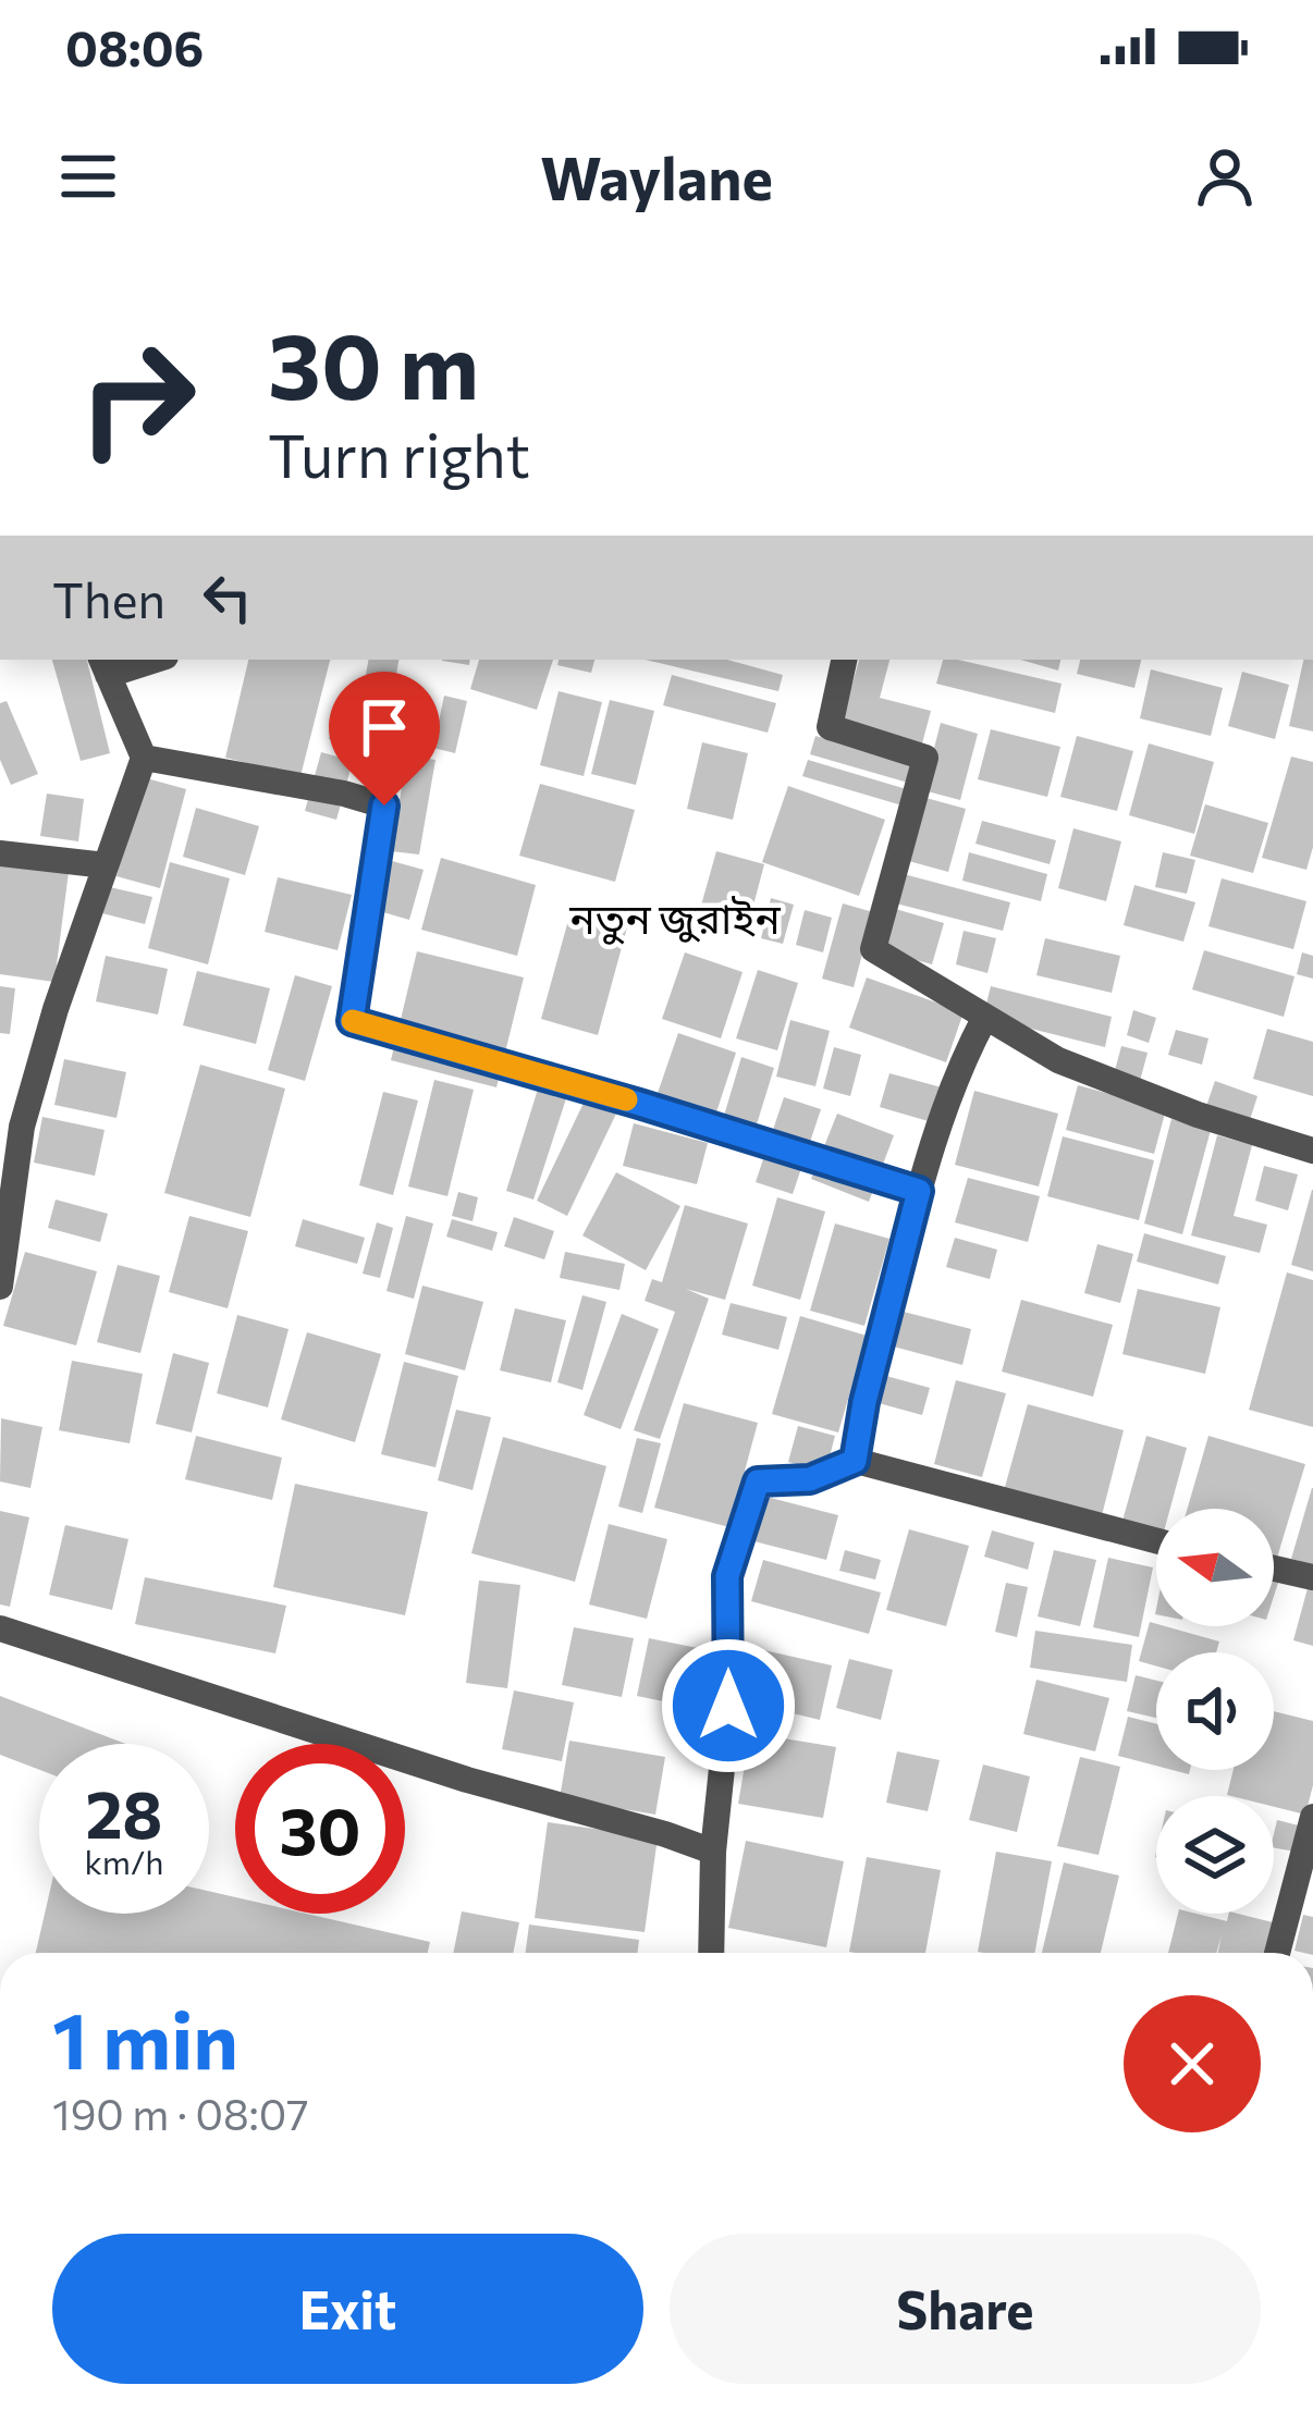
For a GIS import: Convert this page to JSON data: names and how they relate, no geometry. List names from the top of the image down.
{
  "districts": ["নতুন জুরাইন"],
  "north": "left",
  "page": {
    "status": "08:06",
    "header": "Waylane",
    "turn": ["30 m", "Turn right"],
    "then": "Then",
    "speed": "28 km/h",
    "limit": "30",
    "heading": ["1 min", "190 m · 08:07"],
    "buttons": ["Exit", "Share"]
  }
}
